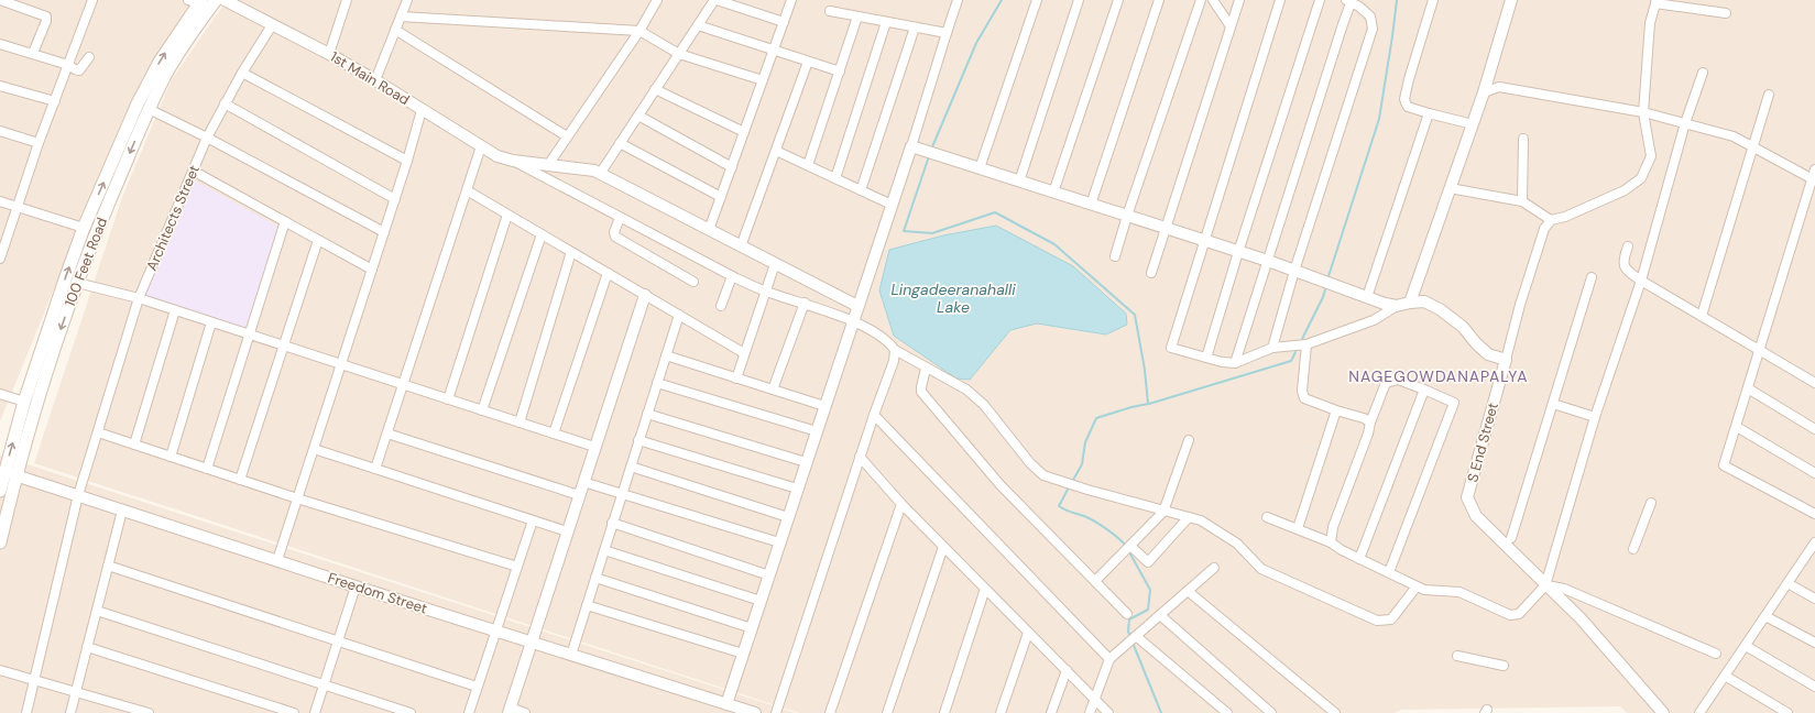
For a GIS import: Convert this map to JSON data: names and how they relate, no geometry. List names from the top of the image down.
{
  "streets": {
    "main road": ["100 Feet Road"],
    "street": [
      "1st Main Road",
      "Architects Street",
      "S End Street",
      "Freedom Street"
    ]
  },
  "crossings": [
    ["1st Main Road", "Architects Street"],
    ["Architects Street", "Freedom Street"],
    ["100 Feet Road", "Freedom Street"]
  ],
  "districts": ["NAGEGOWDANAPALYA"],
  "water": ["Lingadeeranahalli Lake"]
}
